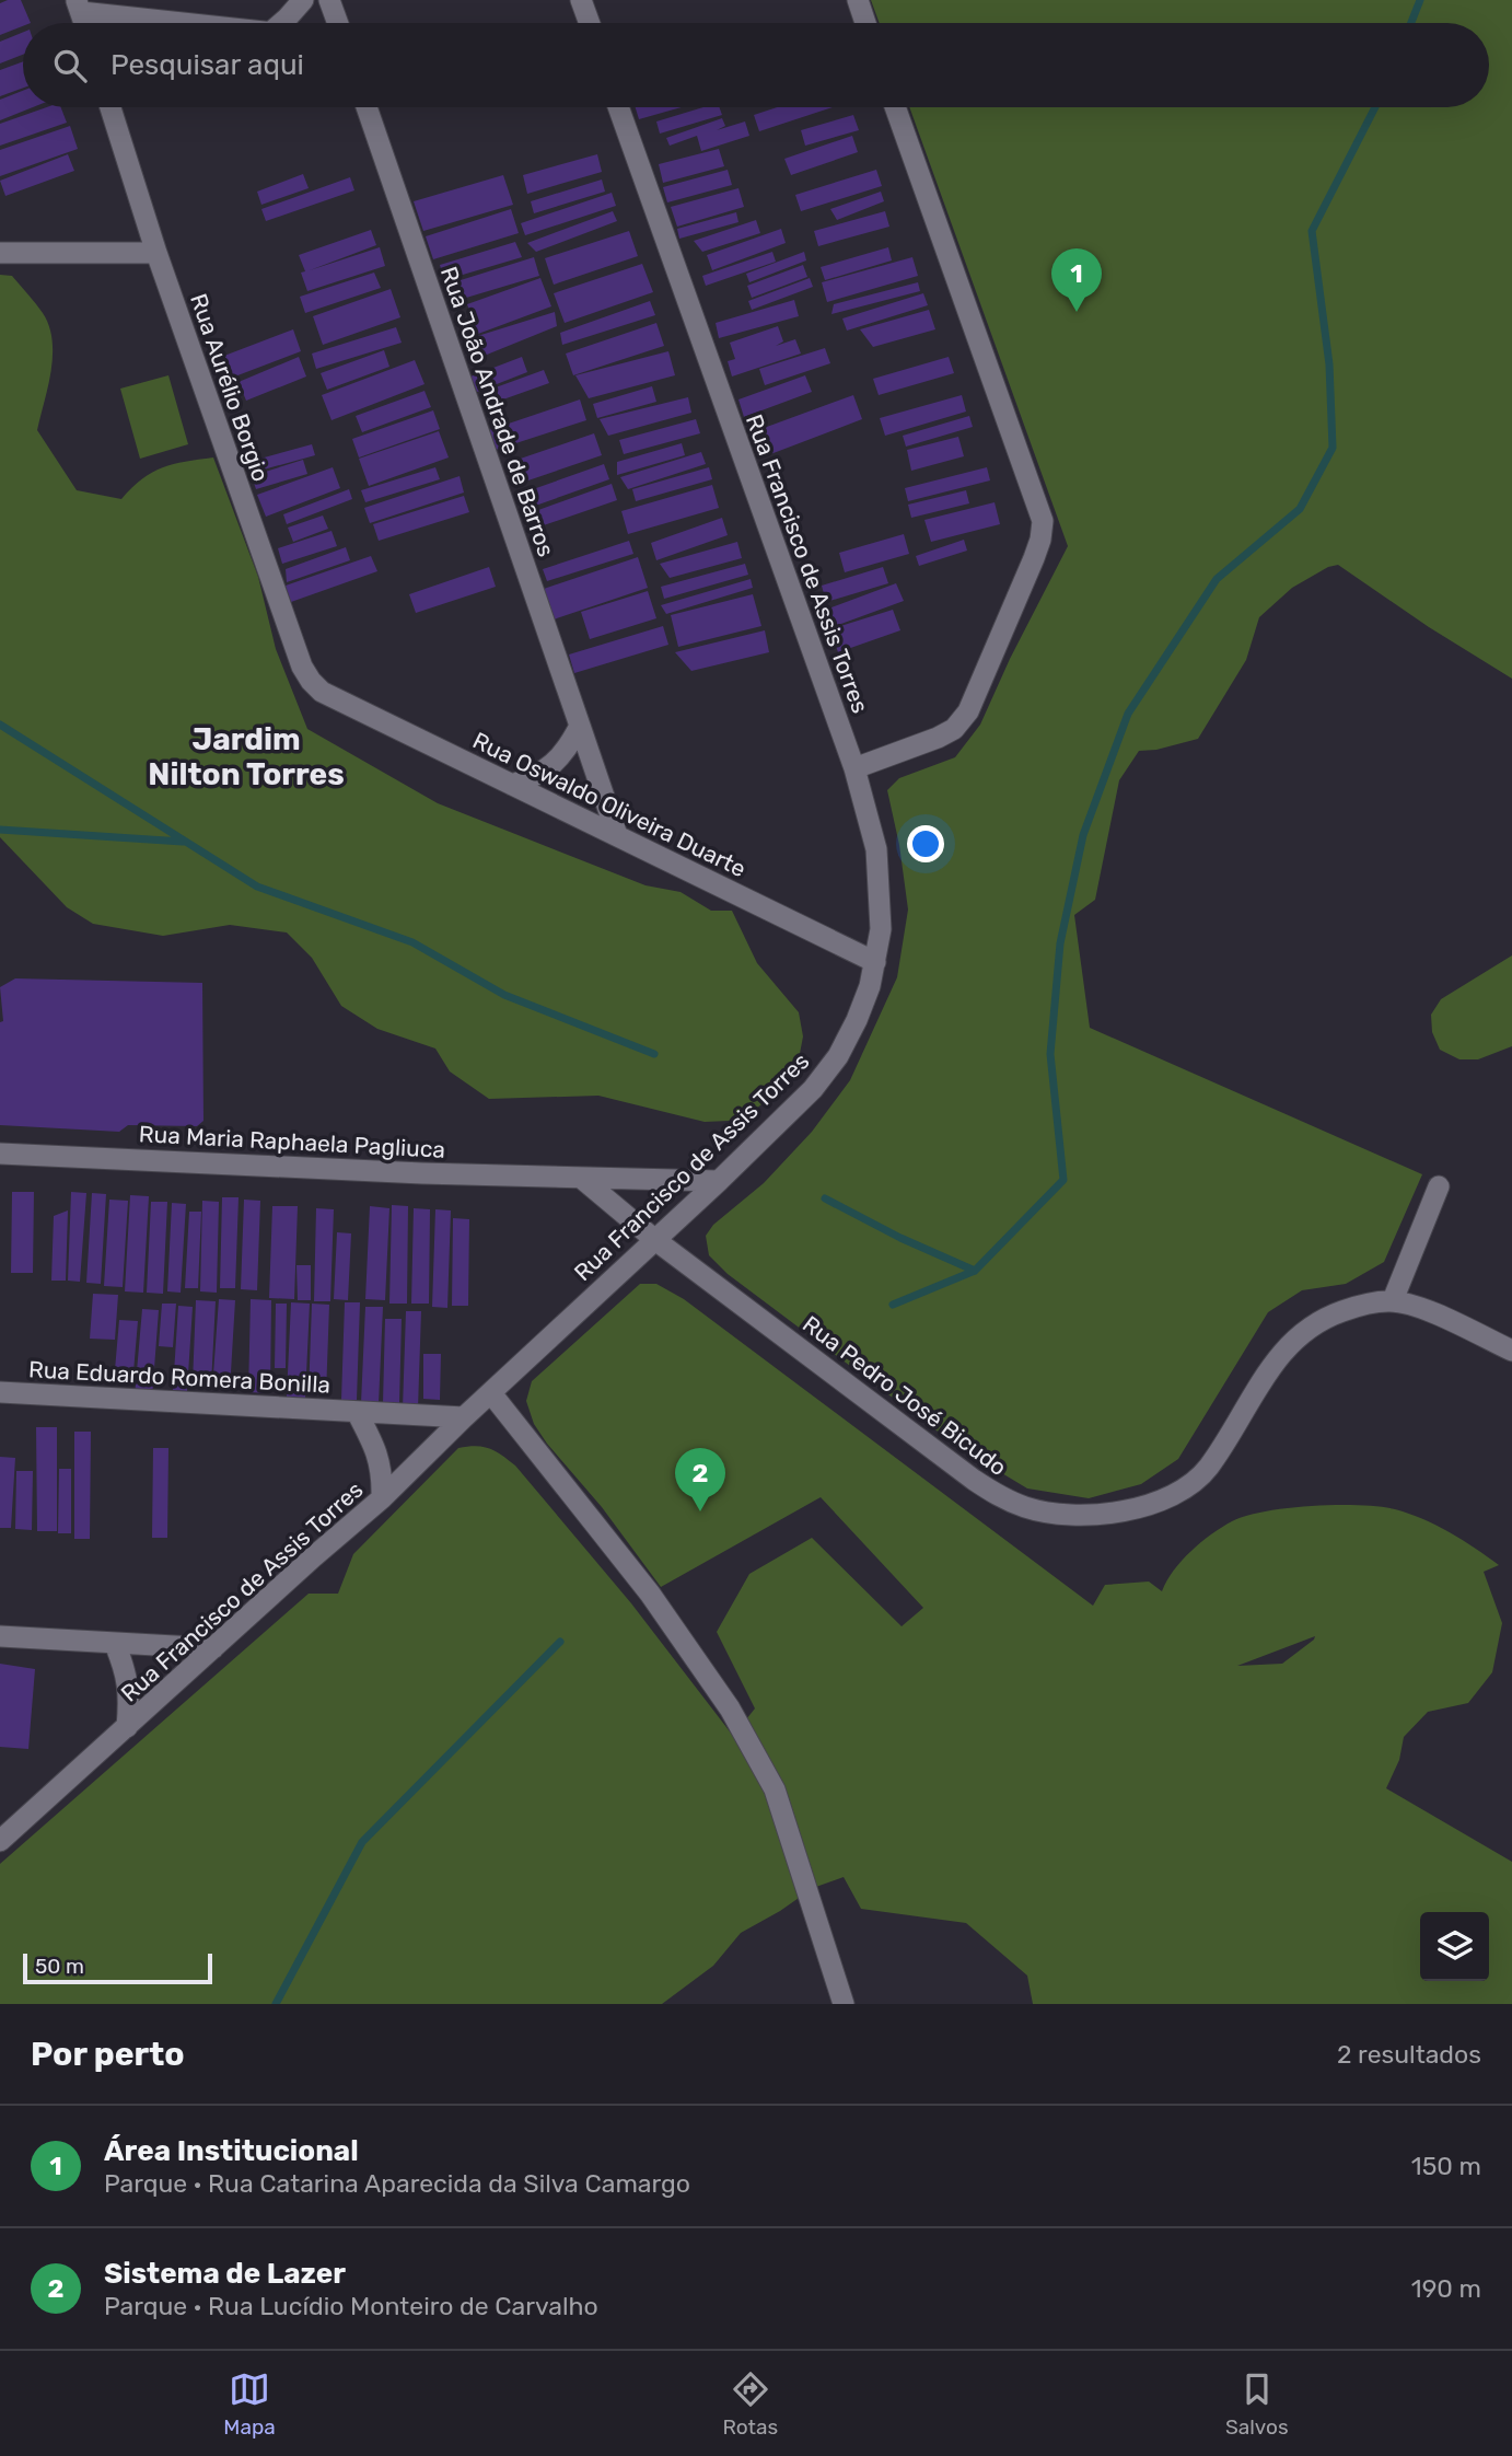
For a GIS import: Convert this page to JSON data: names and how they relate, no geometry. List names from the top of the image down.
{
  "streets": {
    "street": [
      "Rua Aurélio Borgio",
      "Rua João Andrade de Barros",
      "Rua Francisco de Assis Torres",
      "Rua Oswaldo Oliveira Duarte",
      "Rua Maria Raphaela Pagliuca",
      "Rua Eduardo Romera Bonilla",
      "Rua Pedro José Bicudo"
    ]
  },
  "crossings": [
    ["Rua Aurélio Borgio", "Rua Oswaldo Oliveira Duarte"],
    ["Rua João Andrade de Barros", "Rua Oswaldo Oliveira Duarte"],
    ["Rua Francisco de Assis Torres", "Rua Oswaldo Oliveira Duarte"],
    ["Rua Francisco de Assis Torres", "Rua Maria Raphaela Pagliuca"],
    ["Rua Francisco de Assis Torres", "Rua Eduardo Romera Bonilla"],
    ["Rua Francisco de Assis Torres", "Rua Pedro José Bicudo"]
  ],
  "districts": ["Jardim Nilton Torres"],
  "scale_bar": "50 m",
  "page": {
    "search": "Pesquisar aqui",
    "pins": ["1", "2"],
    "scale": "50 m",
    "heading": ["Por perto", "2 resultados"],
    "list": [
      {
        "mark": "1",
        "name": "Área Institucional",
        "note": "Parque · Rua Catarina Aparecida da Silva Camargo",
        "value": "150 m"
      },
      {
        "mark": "2",
        "name": "Sistema de Lazer",
        "note": "Parque · Rua Lucídio Monteiro de Carvalho",
        "value": "190 m"
      }
    ],
    "nav": ["Mapa", "Rotas", "Salvos"]
  }
}
